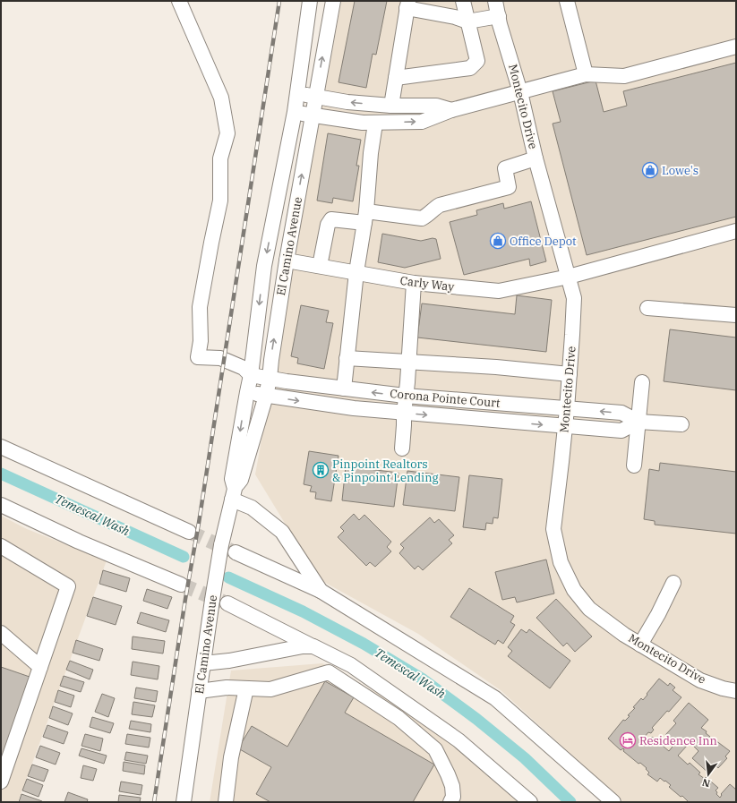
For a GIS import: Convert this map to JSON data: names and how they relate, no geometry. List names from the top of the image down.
{
  "streets": {
    "street": [
      "Montecito Drive",
      "El Camino Avenue",
      "Carly Way",
      "Corona Pointe Court"
    ]
  },
  "crossings": [
    ["Montecito Drive", "Carly Way"],
    ["Montecito Drive", "Corona Pointe Court"],
    ["El Camino Avenue", "Carly Way"],
    ["El Camino Avenue", "Corona Pointe Court"]
  ],
  "water": ["Temescal Wash"],
  "places": {
    "shop": ["Lowe's", "Office Depot"],
    "building": ["Pinpoint Realtors & Pinpoint Lending"],
    "hotel": ["Residence Inn"]
  },
  "north": "bottom"
}
